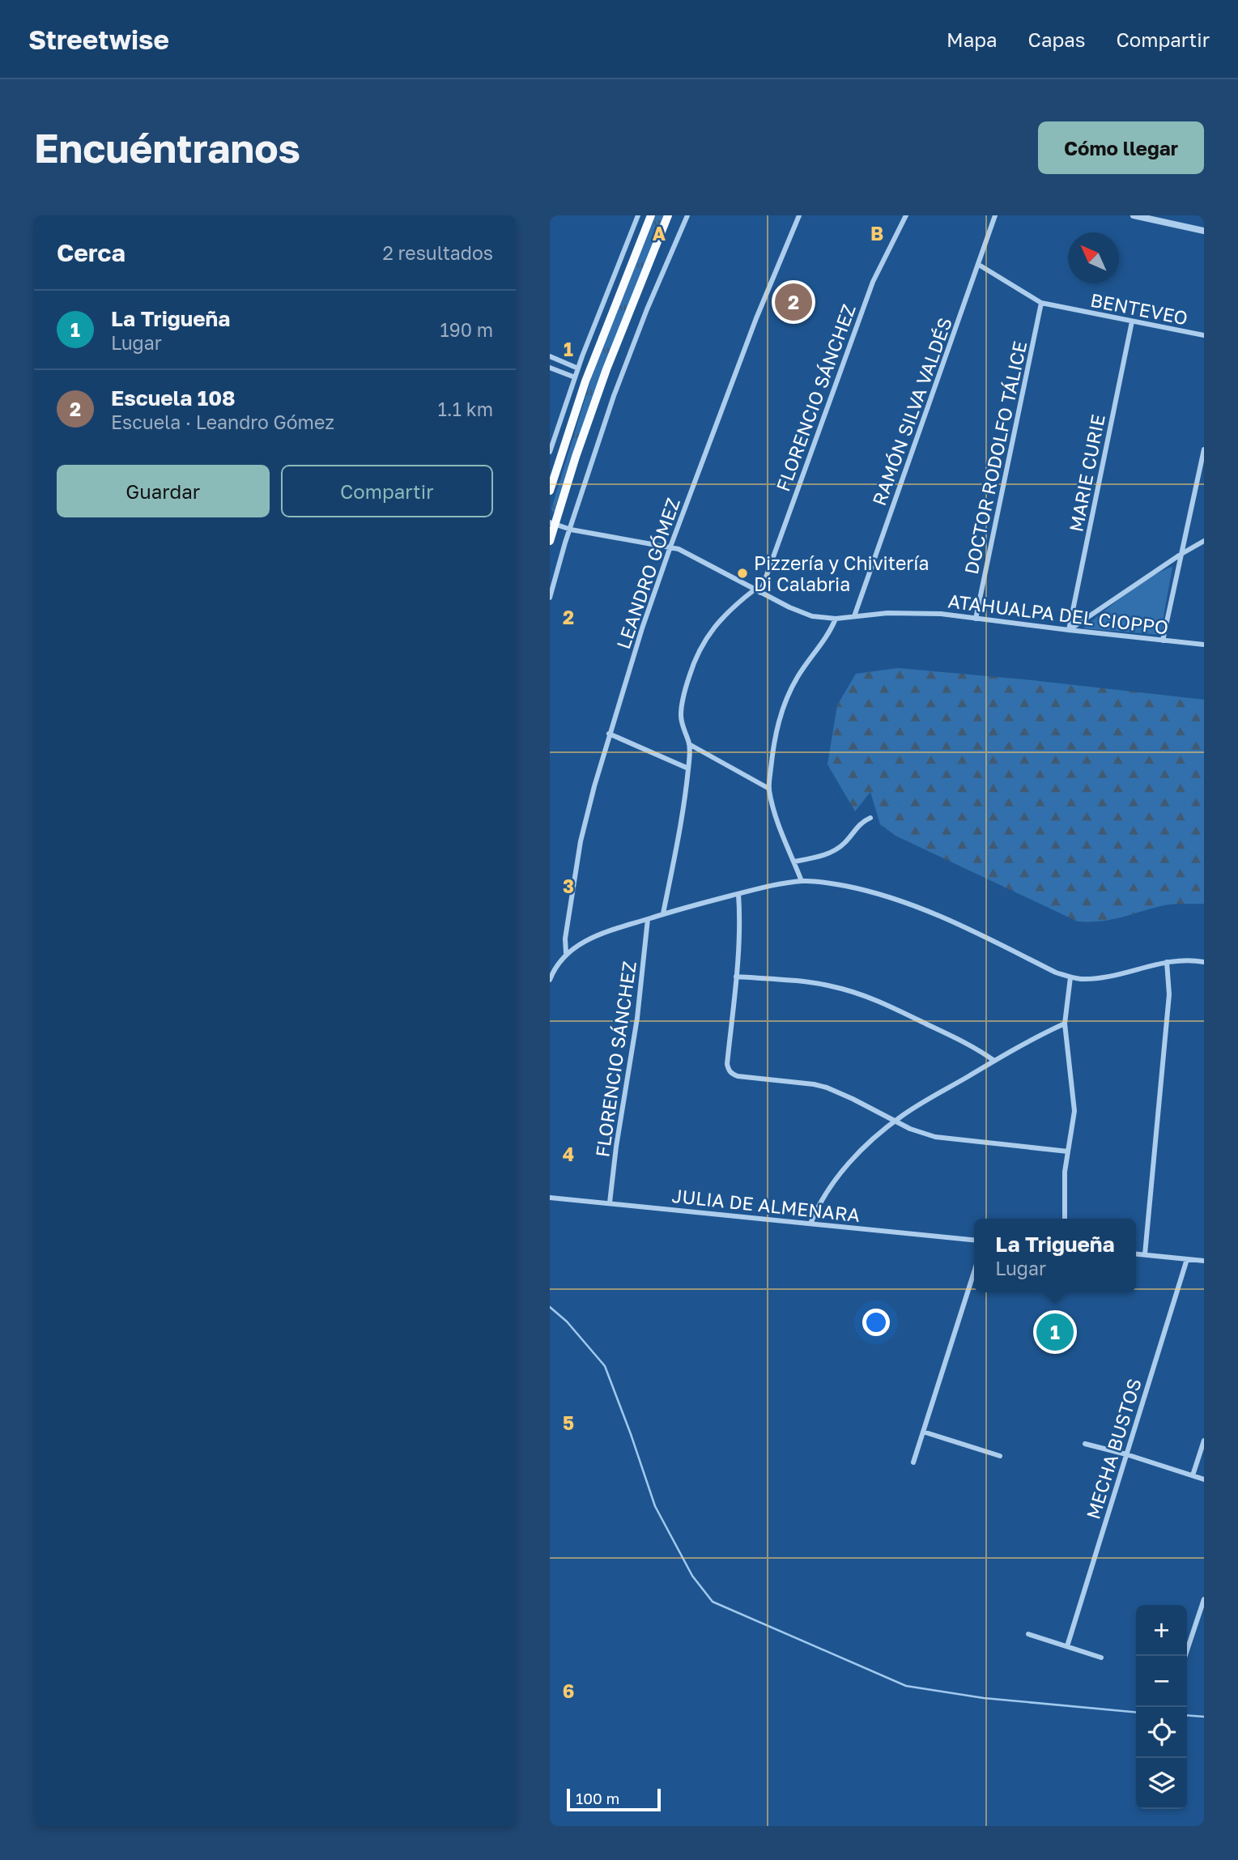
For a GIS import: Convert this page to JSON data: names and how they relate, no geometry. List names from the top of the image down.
{
  "streets": {
    "street": [
      "BENTEVEO",
      "FLORENCIO SÁNCHEZ",
      "RAMÓN SILVA VALDÉS",
      "DOCTOR RODOLFO TÁLICE",
      "MARIE CURIE",
      "LEANDRO GÓMEZ",
      "ATAHUALPA DEL CIOPPO",
      "JULIA DE ALMENARA",
      "MECHA BUSTOS"
    ]
  },
  "crossings": [
    ["BENTEVEO", "RAMÓN SILVA VALDÉS"],
    ["BENTEVEO", "DOCTOR RODOLFO TÁLICE"],
    ["BENTEVEO", "MARIE CURIE"],
    ["FLORENCIO SÁNCHEZ", "ATAHUALPA DEL CIOPPO"],
    ["FLORENCIO SÁNCHEZ", "JULIA DE ALMENARA"],
    ["RAMÓN SILVA VALDÉS", "ATAHUALPA DEL CIOPPO"],
    ["DOCTOR RODOLFO TÁLICE", "ATAHUALPA DEL CIOPPO"],
    ["MARIE CURIE", "ATAHUALPA DEL CIOPPO"],
    ["LEANDRO GÓMEZ", "ATAHUALPA DEL CIOPPO"]
  ],
  "places": ["Pizzería y Chivitería Di Calabria"],
  "scale_bar": "100 m",
  "north": "top left",
  "page": {
    "header": "Streetwise",
    "nav": ["Mapa", "Capas", "Compartir"],
    "buttons": [
      "Cómo llegar",
      ["Guardar", "Compartir"]
    ],
    "title": "Encuéntranos",
    "heading": ["Cerca", "2 resultados"],
    "pins": ["2", "1"],
    "list": [
      {
        "mark": "1",
        "name": "La Trigueña",
        "note": "Lugar",
        "value": "190 m"
      },
      {
        "mark": "2",
        "name": "Escuela 108",
        "note": "Escuela · Leandro Gómez",
        "value": "1.1 km"
      }
    ],
    "popup": ["La Trigueña", "Lugar"],
    "map_buttons": ["+", "−"],
    "scale": "100 m"
  },
  "grid": {
    "columns": ["A", "B"],
    "rows": [
      "1",
      "2",
      "3",
      "4",
      "5",
      "6"
    ]
  }
}
